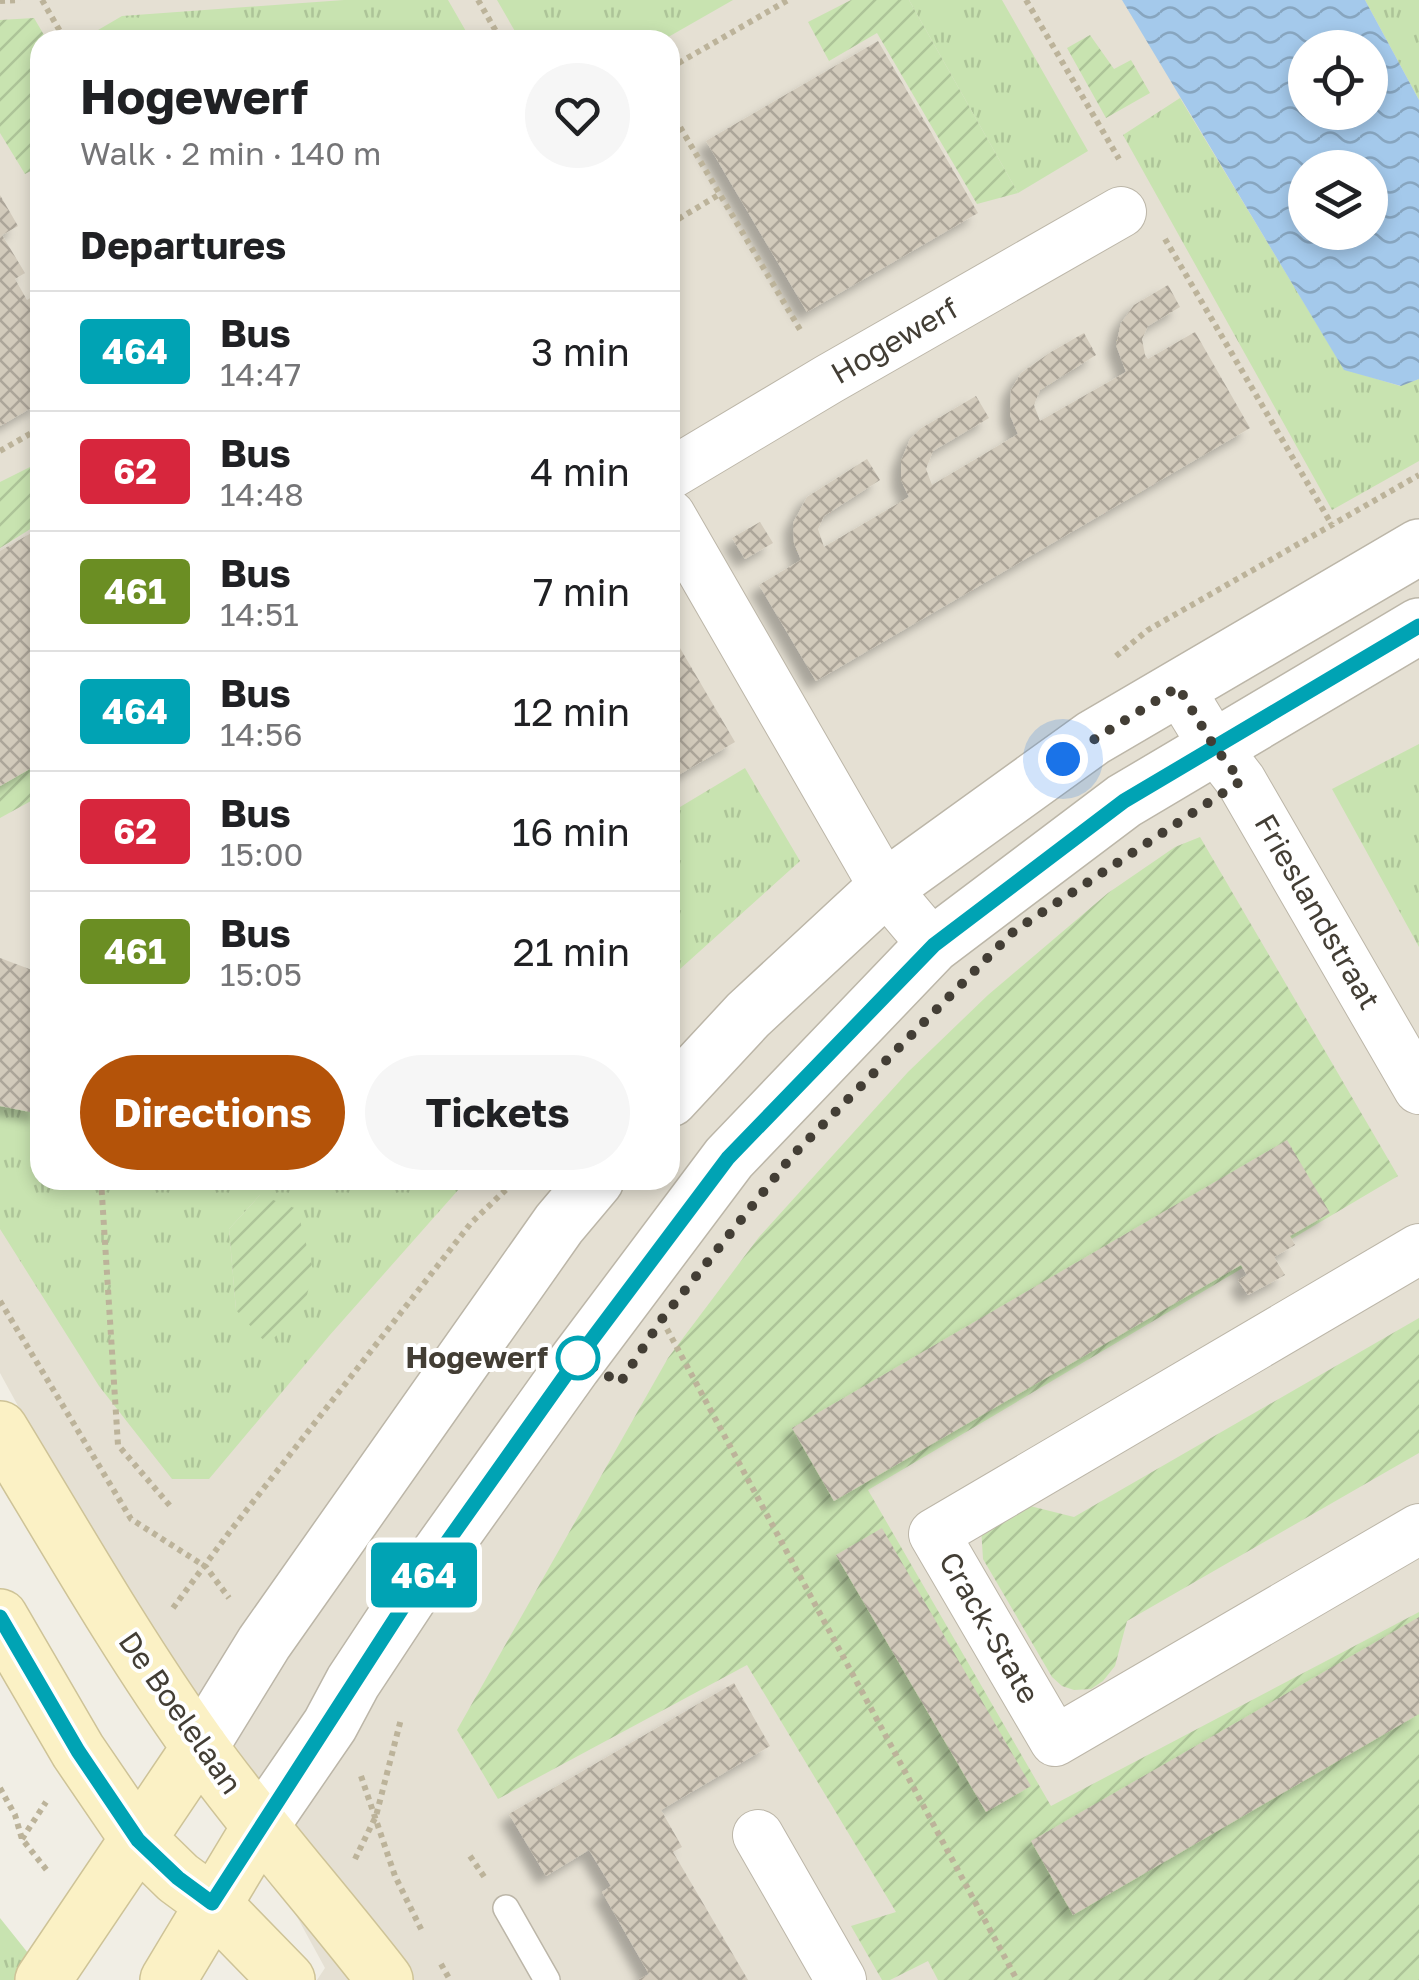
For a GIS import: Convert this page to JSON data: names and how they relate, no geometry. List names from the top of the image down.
{
  "streets": {
    "main road": ["De Boelelaan"],
    "street": ["Hogewerf", "Frieslandstraat", "Crack-State"]
  },
  "places": ["Hogewerf"],
  "lines": ["bus line 464"],
  "page": {
    "on_map": "464",
    "heading": [
      ["Hogewerf", "Walk · 2 min · 140 m"],
      "Departures"
    ],
    "list": [
      {
        "mark": "464",
        "name": "Bus",
        "note": "14:47",
        "value": "3 min"
      },
      {
        "mark": "62",
        "name": "Bus",
        "note": "14:48",
        "value": "4 min"
      },
      {
        "mark": "461",
        "name": "Bus",
        "note": "14:51",
        "value": "7 min"
      },
      {
        "mark": "464",
        "name": "Bus",
        "note": "14:56",
        "value": "12 min"
      },
      {
        "mark": "62",
        "name": "Bus",
        "note": "15:00",
        "value": "16 min"
      },
      {
        "mark": "461",
        "name": "Bus",
        "note": "15:05",
        "value": "21 min"
      }
    ],
    "buttons": ["Directions", "Tickets"]
  }
}
